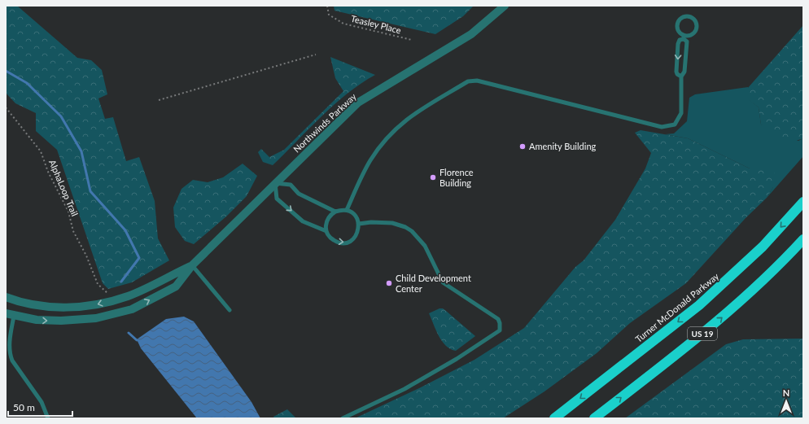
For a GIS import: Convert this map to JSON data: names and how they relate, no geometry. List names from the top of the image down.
{
  "streets": {
    "highway": ["Turner McDonald Parkway", "US 19"],
    "street": ["Northwinds Parkway"],
    "path": ["Teasley Place", "AlphaLoop Trail"]
  },
  "places": ["Amenity Building", "Florence Building", "Child Development Center"],
  "scale_bar": "50 m",
  "north": "top"
}
